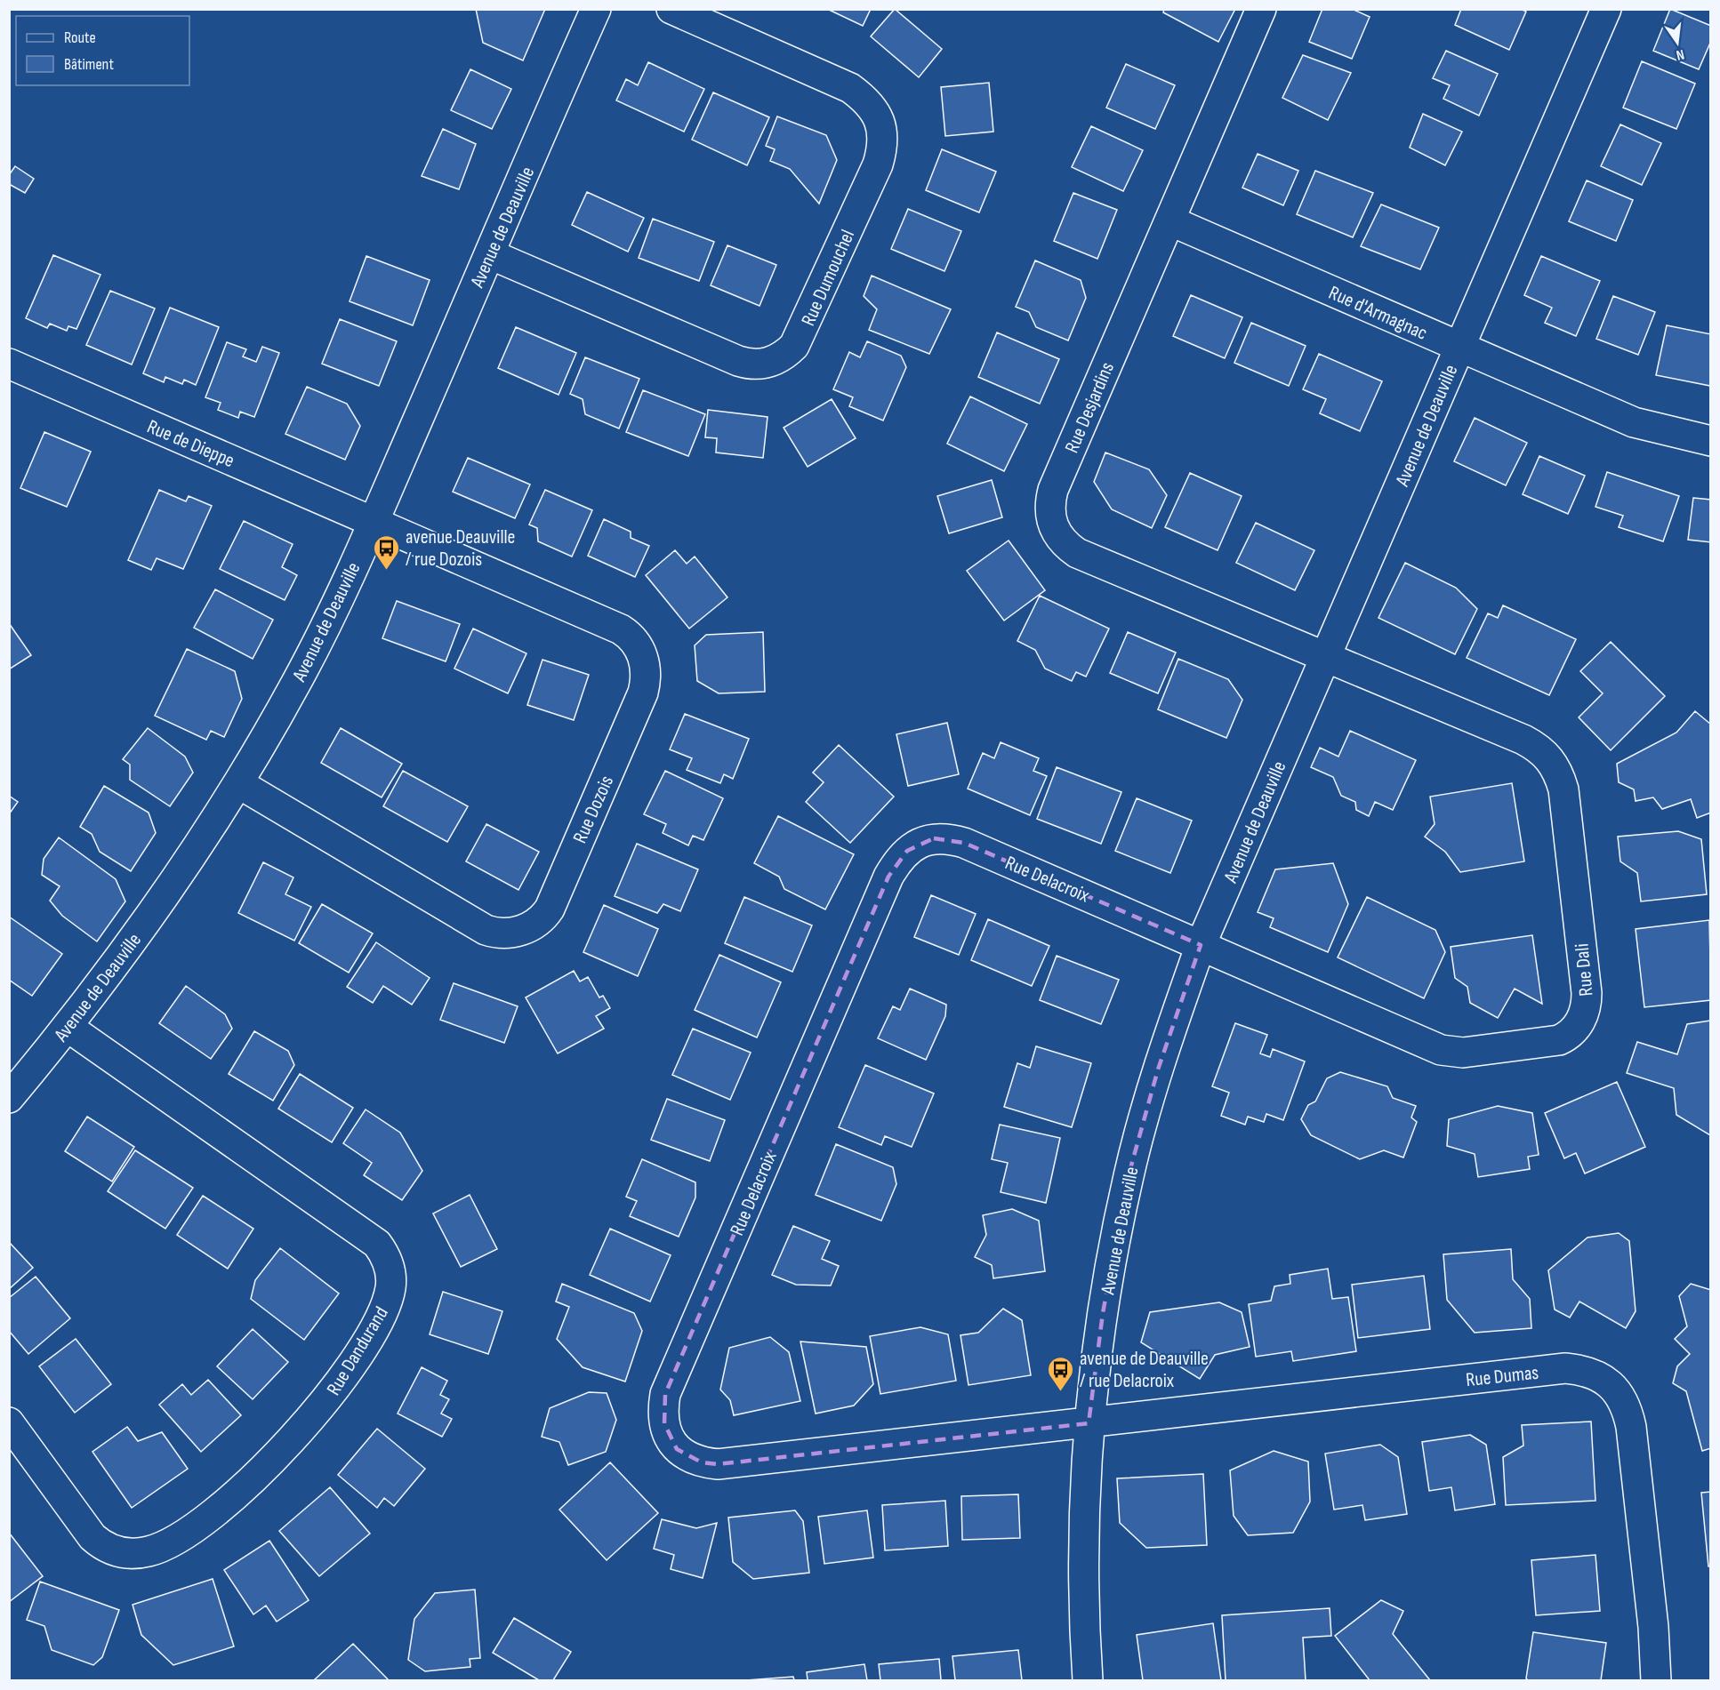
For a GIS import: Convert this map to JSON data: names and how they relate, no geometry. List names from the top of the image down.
{
  "streets": {
    "street": [
      "Avenue de Deauville",
      "Rue Dumouchel",
      "Rue d'Armagnac",
      "Rue Desjardins",
      "Rue de Dieppe",
      "Rue Dozois",
      "Rue Delacroix",
      "Rue Dali",
      "Rue Dandurand",
      "Rue Dumas"
    ]
  },
  "crossings": [
    ["Avenue de Deauville", "Rue Dumouchel"],
    ["Avenue de Deauville", "Rue d'Armagnac"],
    ["Avenue de Deauville", "Rue Desjardins"],
    ["Avenue de Deauville", "Rue de Dieppe"],
    ["Avenue de Deauville", "Rue Dozois"],
    ["Avenue de Deauville", "Rue Delacroix"],
    ["Avenue de Deauville", "Rue Dali"],
    ["Avenue de Deauville", "Rue Dandurand"],
    ["Avenue de Deauville", "Rue Dumas"],
    ["Rue d'Armagnac", "Rue Desjardins"],
    ["Rue Desjardins", "Rue Dali"],
    ["Rue de Dieppe", "Rue Dozois"],
    ["Rue Delacroix", "Rue Dali"],
    ["Rue Delacroix", "Rue Dumas"]
  ],
  "places": {
    "bus stop": ["avenue Deauville / rue Dozois", "avenue de Deauville / rue Delacroix"]
  },
  "legend": ["Route", "Bâtiment"],
  "north": "bottom"
}
